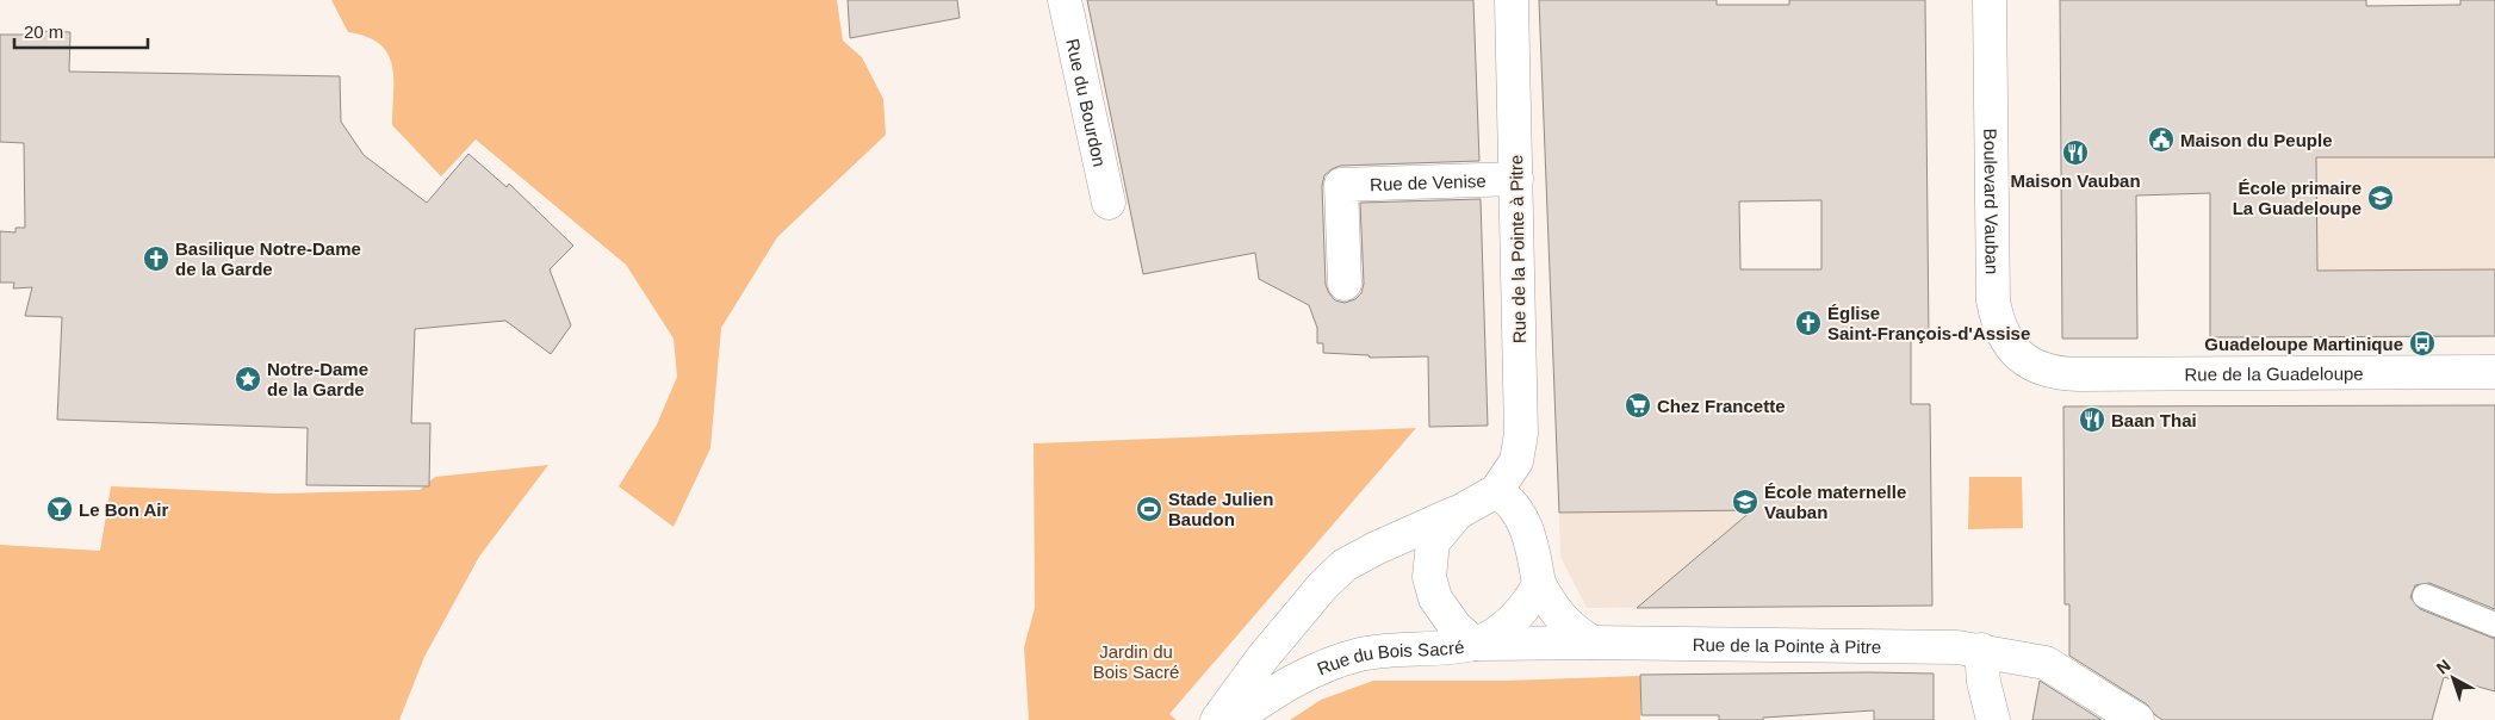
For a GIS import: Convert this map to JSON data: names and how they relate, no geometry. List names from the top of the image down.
{
  "streets": {
    "street": [
      "Rue du Bourdon",
      "Rue de Venise",
      "Boulevard Vauban",
      "Rue de la Pointe à Pitre",
      "Rue de la Guadeloupe",
      "Rue du Bois Sacré"
    ]
  },
  "crossings": [
    ["Rue de Venise", "Rue de la Pointe à Pitre"],
    ["Boulevard Vauban", "Rue de la Guadeloupe"],
    ["Rue de la Pointe à Pitre", "Rue du Bois Sacré"]
  ],
  "parks": ["Jardin du Bois Sacré"],
  "places": {
    "public building": ["Maison du Peuple"],
    "restaurant": ["Maison Vauban", "Baan Thai"],
    "school or university": ["École primaire La Guadeloupe", "École maternelle Vauban"],
    "church": ["Basilique Notre-Dame de la Garde", "Église Saint-François-d'Assise"],
    "bus stop": ["Guadeloupe Martinique"],
    "place": ["Notre-Dame de la Garde"],
    "supermarket": ["Chez Francette"],
    "bar": ["Le Bon Air"],
    "sports": ["Stade Julien Baudon"]
  },
  "scale_bar": "20 m",
  "north": "top left"
}
